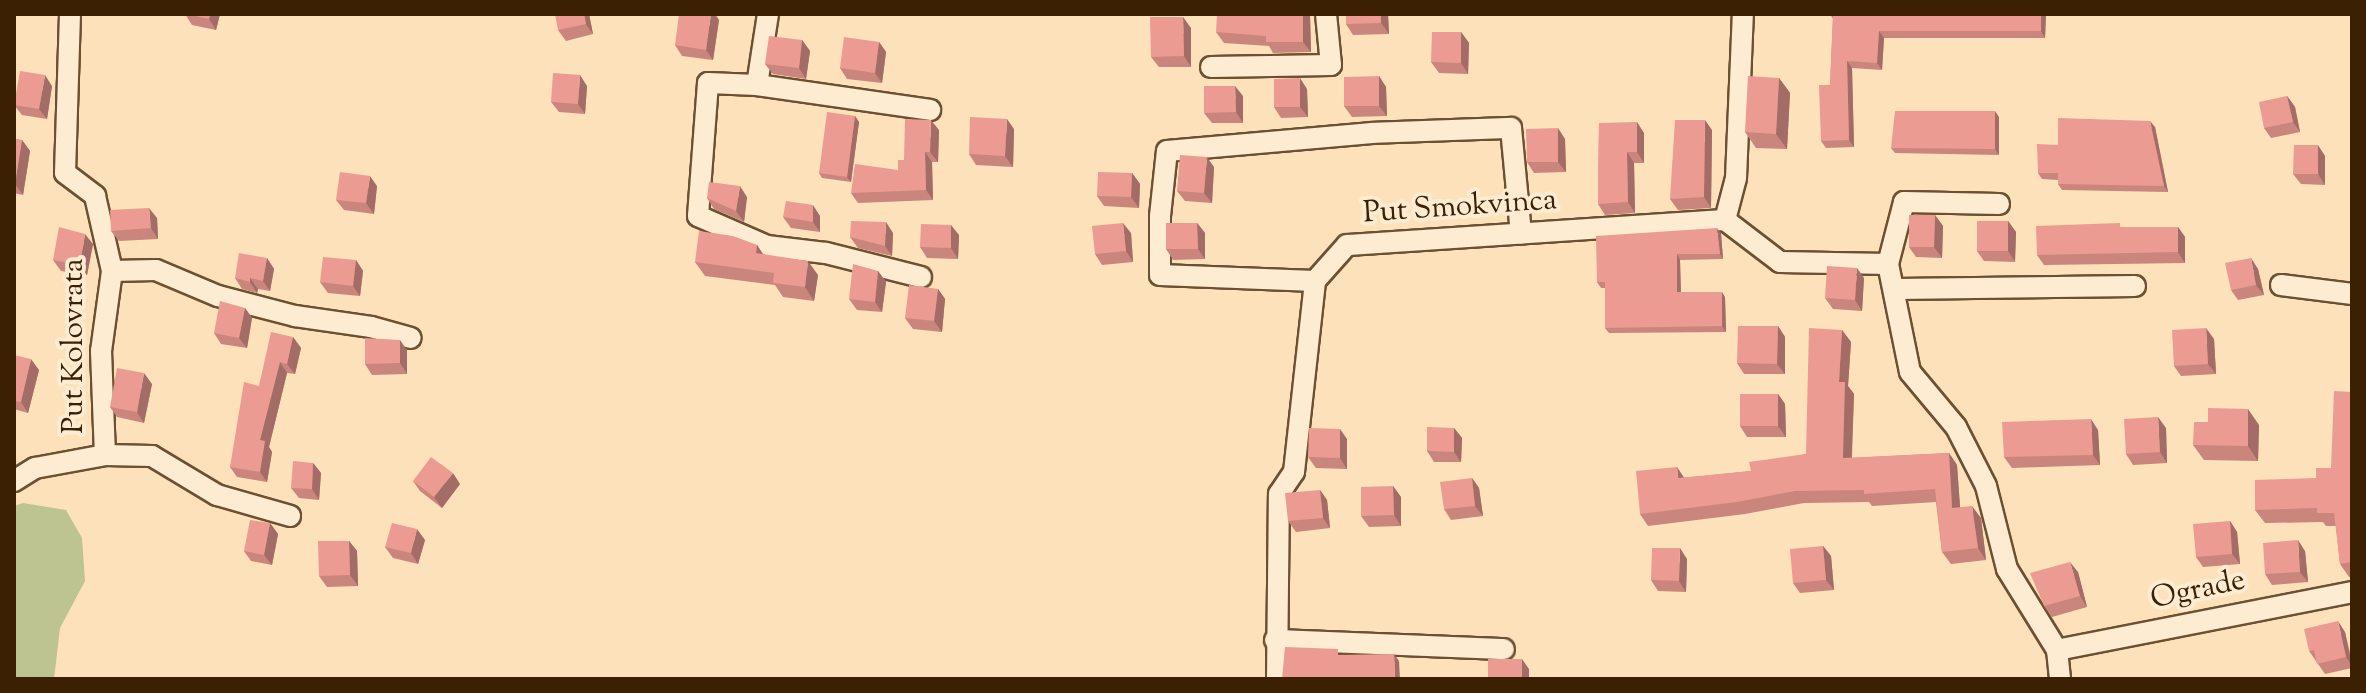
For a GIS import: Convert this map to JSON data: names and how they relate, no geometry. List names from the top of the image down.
{
  "streets": {
    "street": ["Put Smokvinca", "Put Kolovrata", "Ograde"]
  }
}
